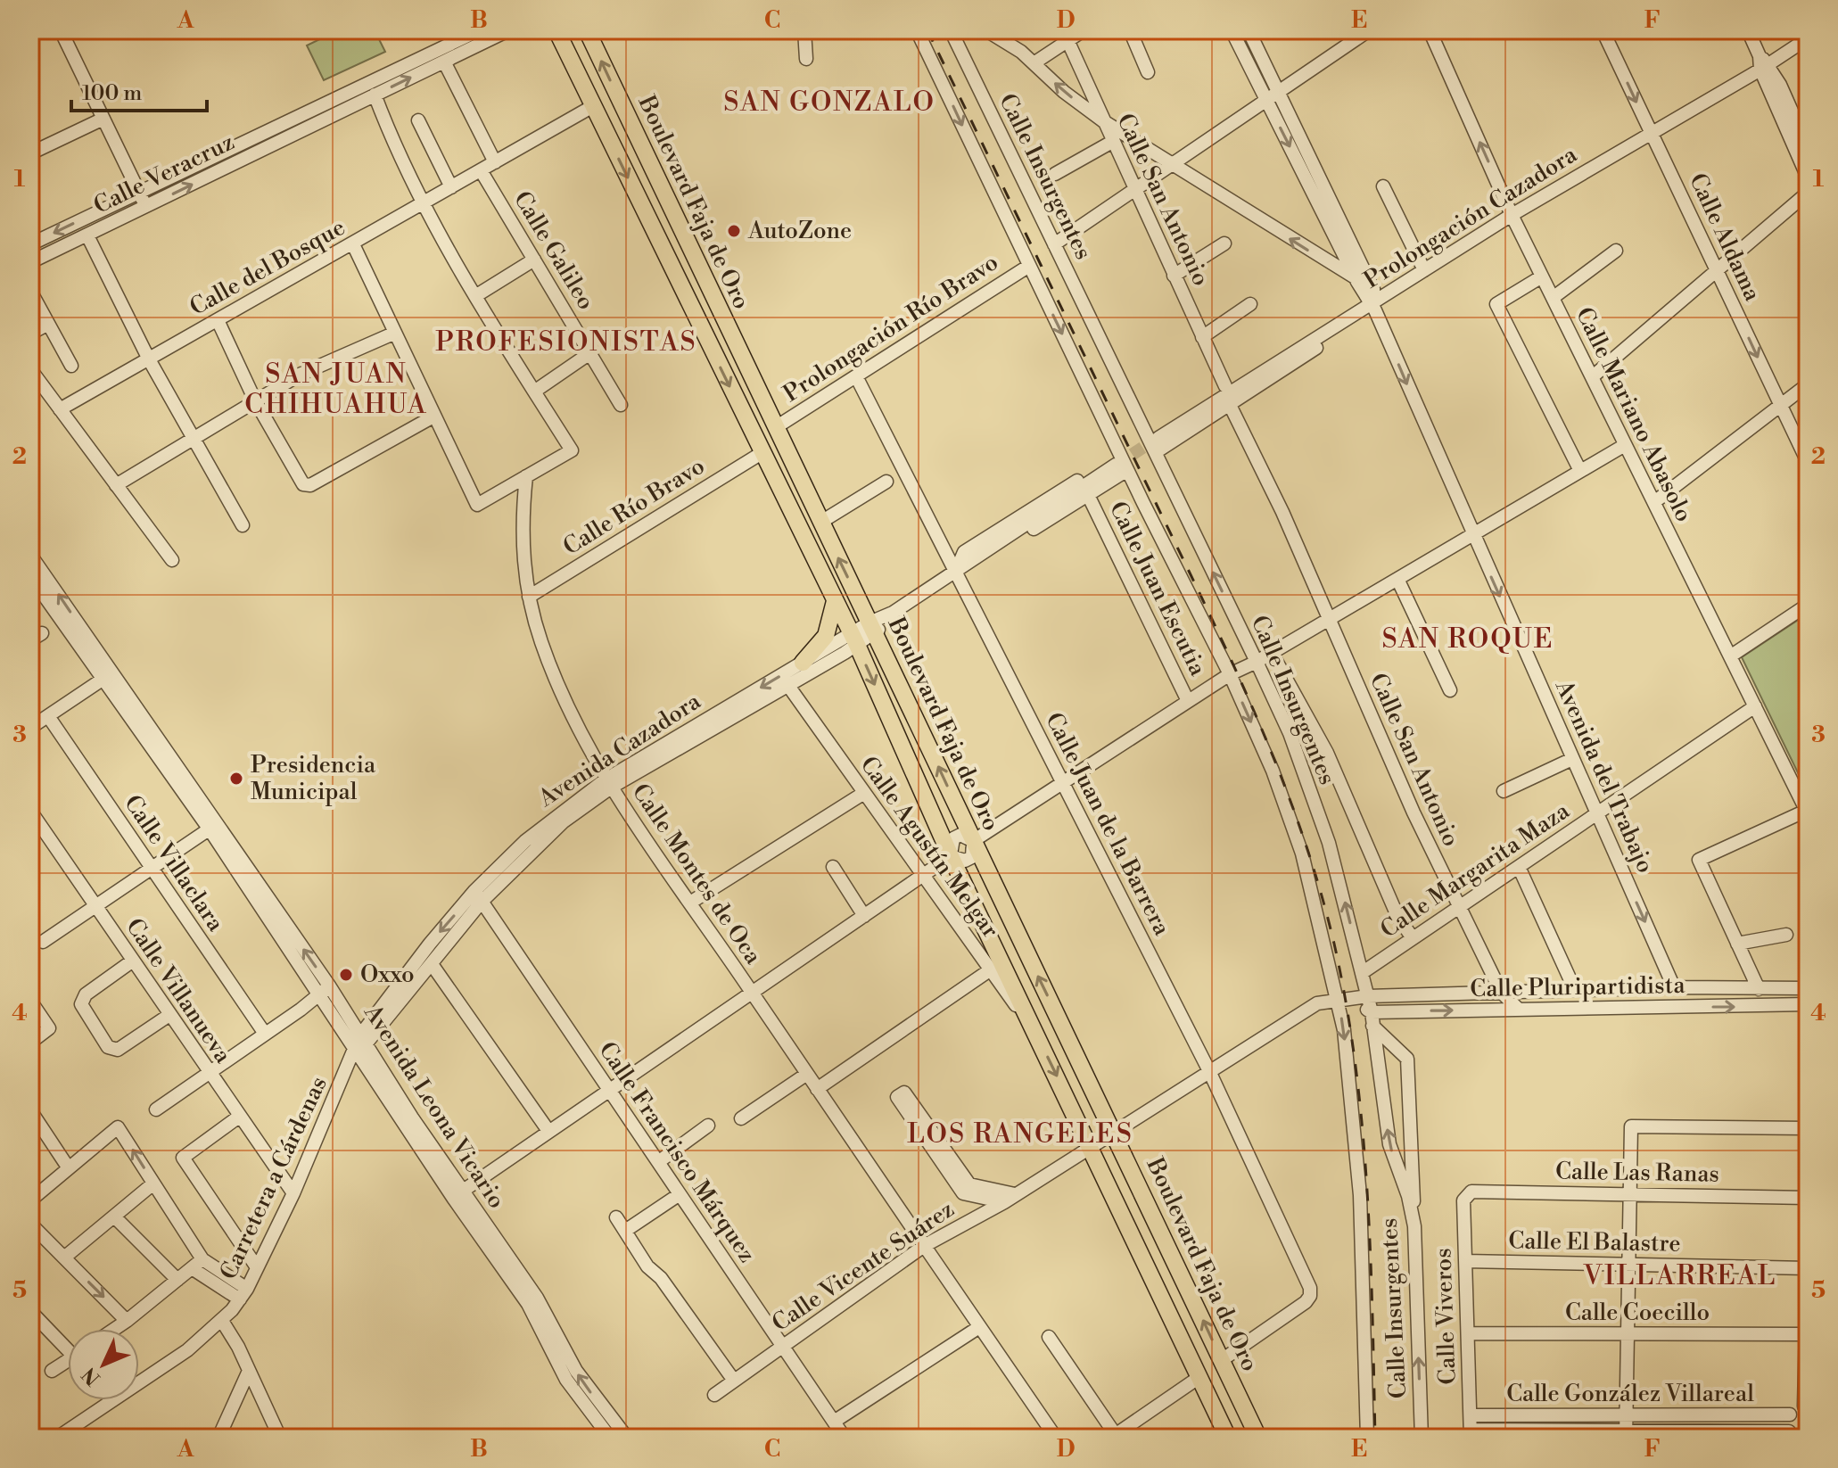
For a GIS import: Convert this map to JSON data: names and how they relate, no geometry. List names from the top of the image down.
{
  "streets": {
    "main road": ["Boulevard Faja de Oro"],
    "street": [
      "Calle Veracruz",
      "Calle Insurgentes",
      "Calle San Antonio",
      "Prolongación Cazadora",
      "Calle Aldama",
      "Calle Galileo",
      "Calle del Bosque",
      "Prolongación Río Bravo",
      "Calle Mariano Abasolo",
      "Calle Río Bravo",
      "Calle Juan Escutia",
      "Avenida Cazadora",
      "Avenida del Trabajo",
      "Calle Juan de la Barrera",
      "Calle Agustín Melgar",
      "Calle Villaclara",
      "Calle Margarita Maza",
      "Calle Montes de Oca",
      "Calle Pluripartidista",
      "Calle Villanueva",
      "Avenida Leona Vicario",
      "Calle Francisco Márquez",
      "Calle Las Ranas",
      "Carretera a Cárdenas",
      "Calle El Balastre",
      "Calle Vicente Suárez",
      "Calle Coecillo",
      "Calle Viveros",
      "Calle González Villareal"
    ]
  },
  "crossings": [
    ["Calle Insurgentes", "Prolongación Cazadora"],
    ["Calle Insurgentes", "Prolongación Río Bravo"],
    ["Calle Insurgentes", "Calle Juan Escutia"],
    ["Calle Insurgentes", "Calle Margarita Maza"],
    ["Calle Insurgentes", "Calle Pluripartidista"],
    ["Calle San Antonio", "Calle Juan Escutia"],
    ["Calle San Antonio", "Calle Margarita Maza"],
    ["Calle San Antonio", "Calle Pluripartidista"],
    ["Boulevard Faja de Oro", "Calle del Bosque"],
    ["Boulevard Faja de Oro", "Prolongación Río Bravo"],
    ["Boulevard Faja de Oro", "Calle Río Bravo"],
    ["Boulevard Faja de Oro", "Calle Juan Escutia"],
    ["Boulevard Faja de Oro", "Avenida Cazadora"],
    ["Boulevard Faja de Oro", "Calle Juan de la Barrera"],
    ["Boulevard Faja de Oro", "Calle Agustín Melgar"],
    ["Boulevard Faja de Oro", "Calle Pluripartidista"],
    ["Boulevard Faja de Oro", "Calle Vicente Suárez"],
    ["Prolongación Cazadora", "Calle Aldama"],
    ["Prolongación Cazadora", "Calle Mariano Abasolo"],
    ["Prolongación Cazadora", "Avenida del Trabajo"],
    ["Calle Galileo", "Calle del Bosque"],
    ["Prolongación Río Bravo", "Calle Juan de la Barrera"],
    ["Calle Mariano Abasolo", "Calle Juan Escutia"],
    ["Calle Mariano Abasolo", "Calle Margarita Maza"],
    ["Calle Río Bravo", "Calle Montes de Oca"],
    ["Calle Juan Escutia", "Avenida del Trabajo"],
    ["Calle Juan Escutia", "Calle Juan de la Barrera"],
    ["Avenida Cazadora", "Calle Agustín Melgar"],
    ["Avenida Cazadora", "Calle Montes de Oca"],
    ["Avenida Cazadora", "Avenida Leona Vicario"],
    ["Avenida Cazadora", "Calle Francisco Márquez"],
    ["Avenida Cazadora", "Carretera a Cárdenas"],
    ["Avenida del Trabajo", "Calle Margarita Maza"],
    ["Avenida del Trabajo", "Calle Pluripartidista"],
    ["Calle Juan de la Barrera", "Calle Pluripartidista"],
    ["Calle Montes de Oca", "Calle Vicente Suárez"],
    ["Calle Pluripartidista", "Calle Vicente Suárez"],
    ["Calle Villanueva", "Carretera a Cárdenas"],
    ["Avenida Leona Vicario", "Carretera a Cárdenas"],
    ["Calle Francisco Márquez", "Calle Vicente Suárez"],
    ["Calle Las Ranas", "Calle Viveros"],
    ["Calle El Balastre", "Calle Viveros"],
    ["Calle Coecillo", "Calle Viveros"],
    ["Calle Viveros", "Calle González Villareal"]
  ],
  "one_way": ["Calle Aldama"],
  "districts": [
    "SAN GONZALO",
    "PROFESIONISTAS",
    "SAN JUAN CHIHUAHUA",
    "SAN ROQUE",
    "LOS RANGELES",
    "VILLARREAL"
  ],
  "places": ["AutoZone", "Presidencia Municipal", "Oxxo"],
  "scale_bar": "100 m",
  "north": "bottom left",
  "grid": {
    "columns": [
      "A",
      "B",
      "C",
      "D",
      "E",
      "F"
    ],
    "rows": [
      "1",
      "2",
      "3",
      "4",
      "5"
    ]
  }
}
